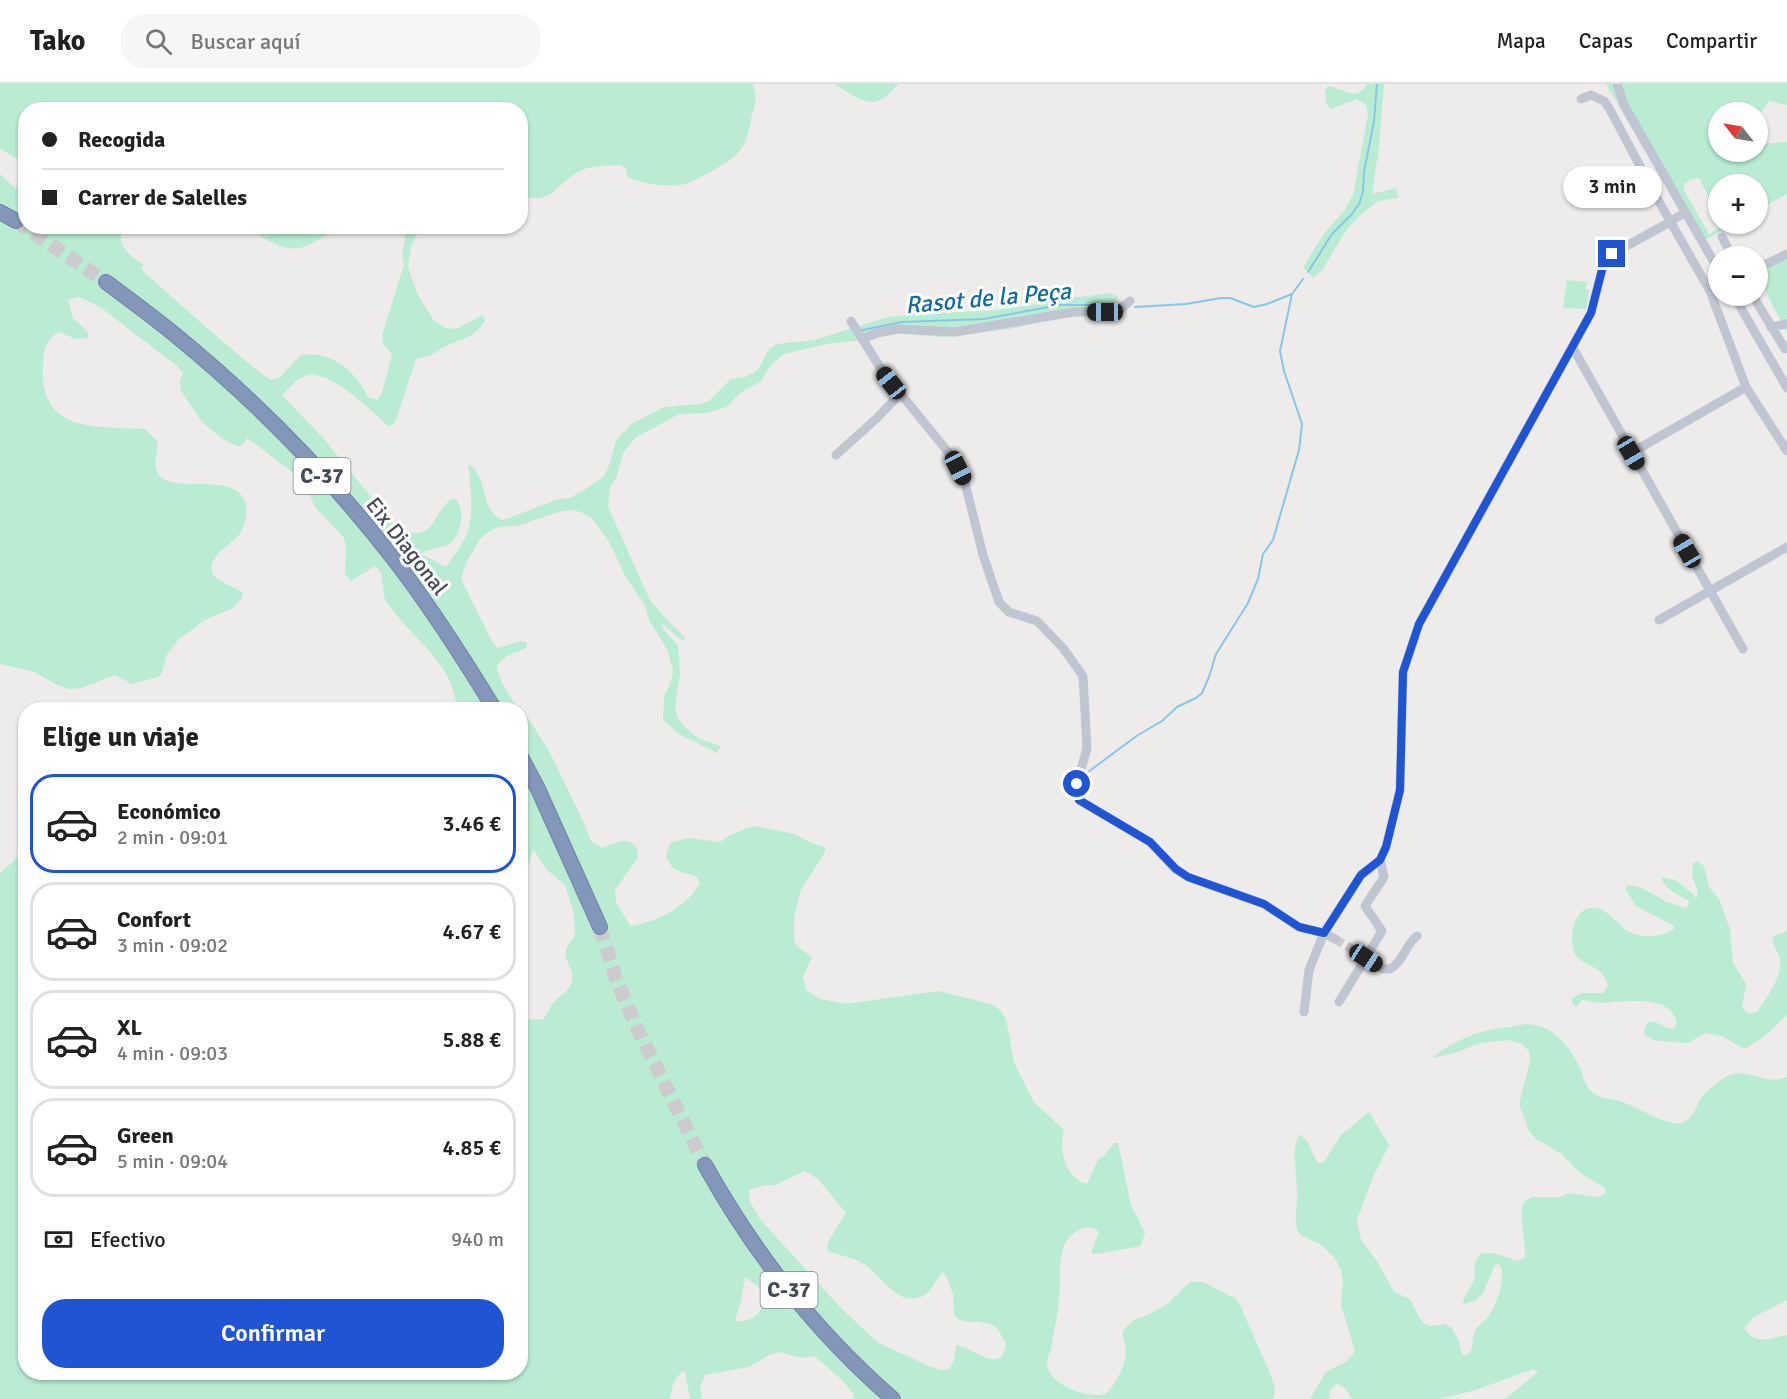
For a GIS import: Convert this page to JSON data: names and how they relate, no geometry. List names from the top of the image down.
{
  "streets": {
    "highway": ["C-37", "Eix Diagonal"]
  },
  "water": ["Rasot de la Peça"],
  "north": "top left",
  "page": {
    "header": "Tako",
    "search": "Buscar aquí",
    "nav": ["Mapa", "Capas", "Compartir"],
    "map_buttons": ["+", "−"],
    "banner": ["Recogida", "Carrer de Salelles"],
    "bubble": "3 min",
    "heading": "Elige un viaje",
    "list": [
      {
        "name": "Económico",
        "note": "2 min · 09:01",
        "value": "3.46 €"
      },
      {
        "name": "Confort",
        "note": "3 min · 09:02",
        "value": "4.67 €"
      },
      {
        "name": "XL",
        "note": "4 min · 09:03",
        "value": "5.88 €"
      },
      {
        "name": "Green",
        "note": "5 min · 09:04",
        "value": "4.85 €"
      }
    ],
    "pay": ["Efectivo", "940 m"],
    "buttons": "Confirmar"
  }
}
